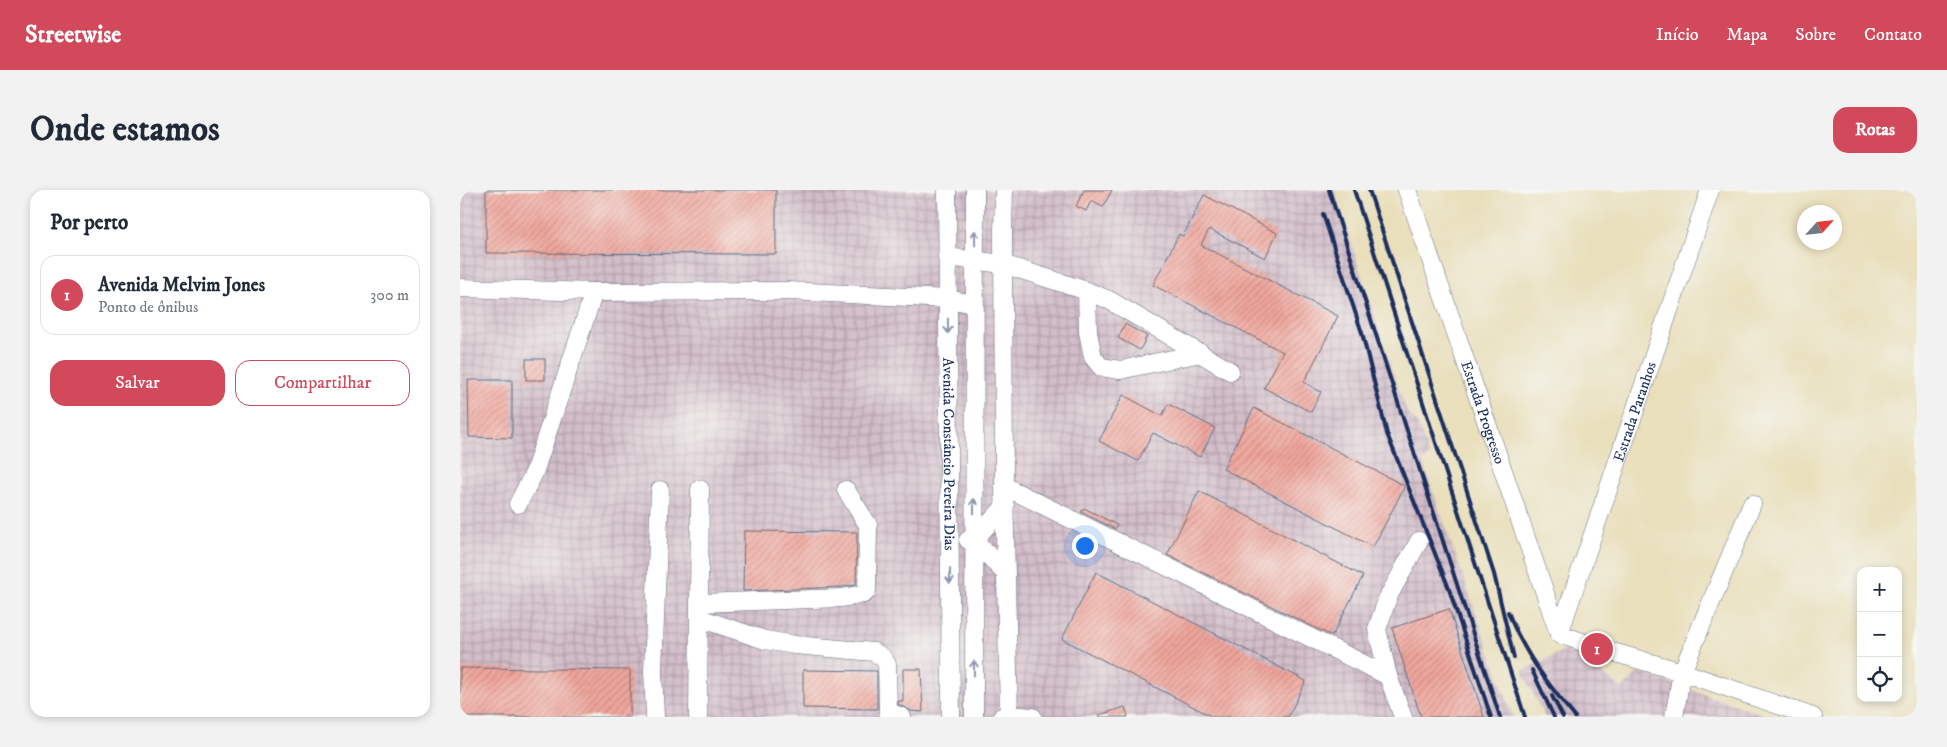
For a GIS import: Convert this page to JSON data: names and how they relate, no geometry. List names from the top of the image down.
{
  "streets": {
    "street": ["Estrada Progresso", "Estrada Paranhos", "Avenida Constâncio Pereira Dias"]
  },
  "crossings": [
    ["Estrada Progresso", "Estrada Paranhos"]
  ],
  "north": "top right",
  "page": {
    "header": "Streetwise",
    "nav": [
      "Início",
      "Mapa",
      "Sobre",
      "Contato"
    ],
    "buttons": [
      "Rotas",
      ["Salvar", "Compartilhar"]
    ],
    "title": "Onde estamos",
    "heading": "Por perto",
    "list": [
      {
        "mark": "1",
        "name": "Avenida Melvim Jones",
        "note": "Ponto de ônibus",
        "value": "300 m"
      }
    ],
    "map_buttons": ["+", "−"],
    "pins": "1"
  }
}
